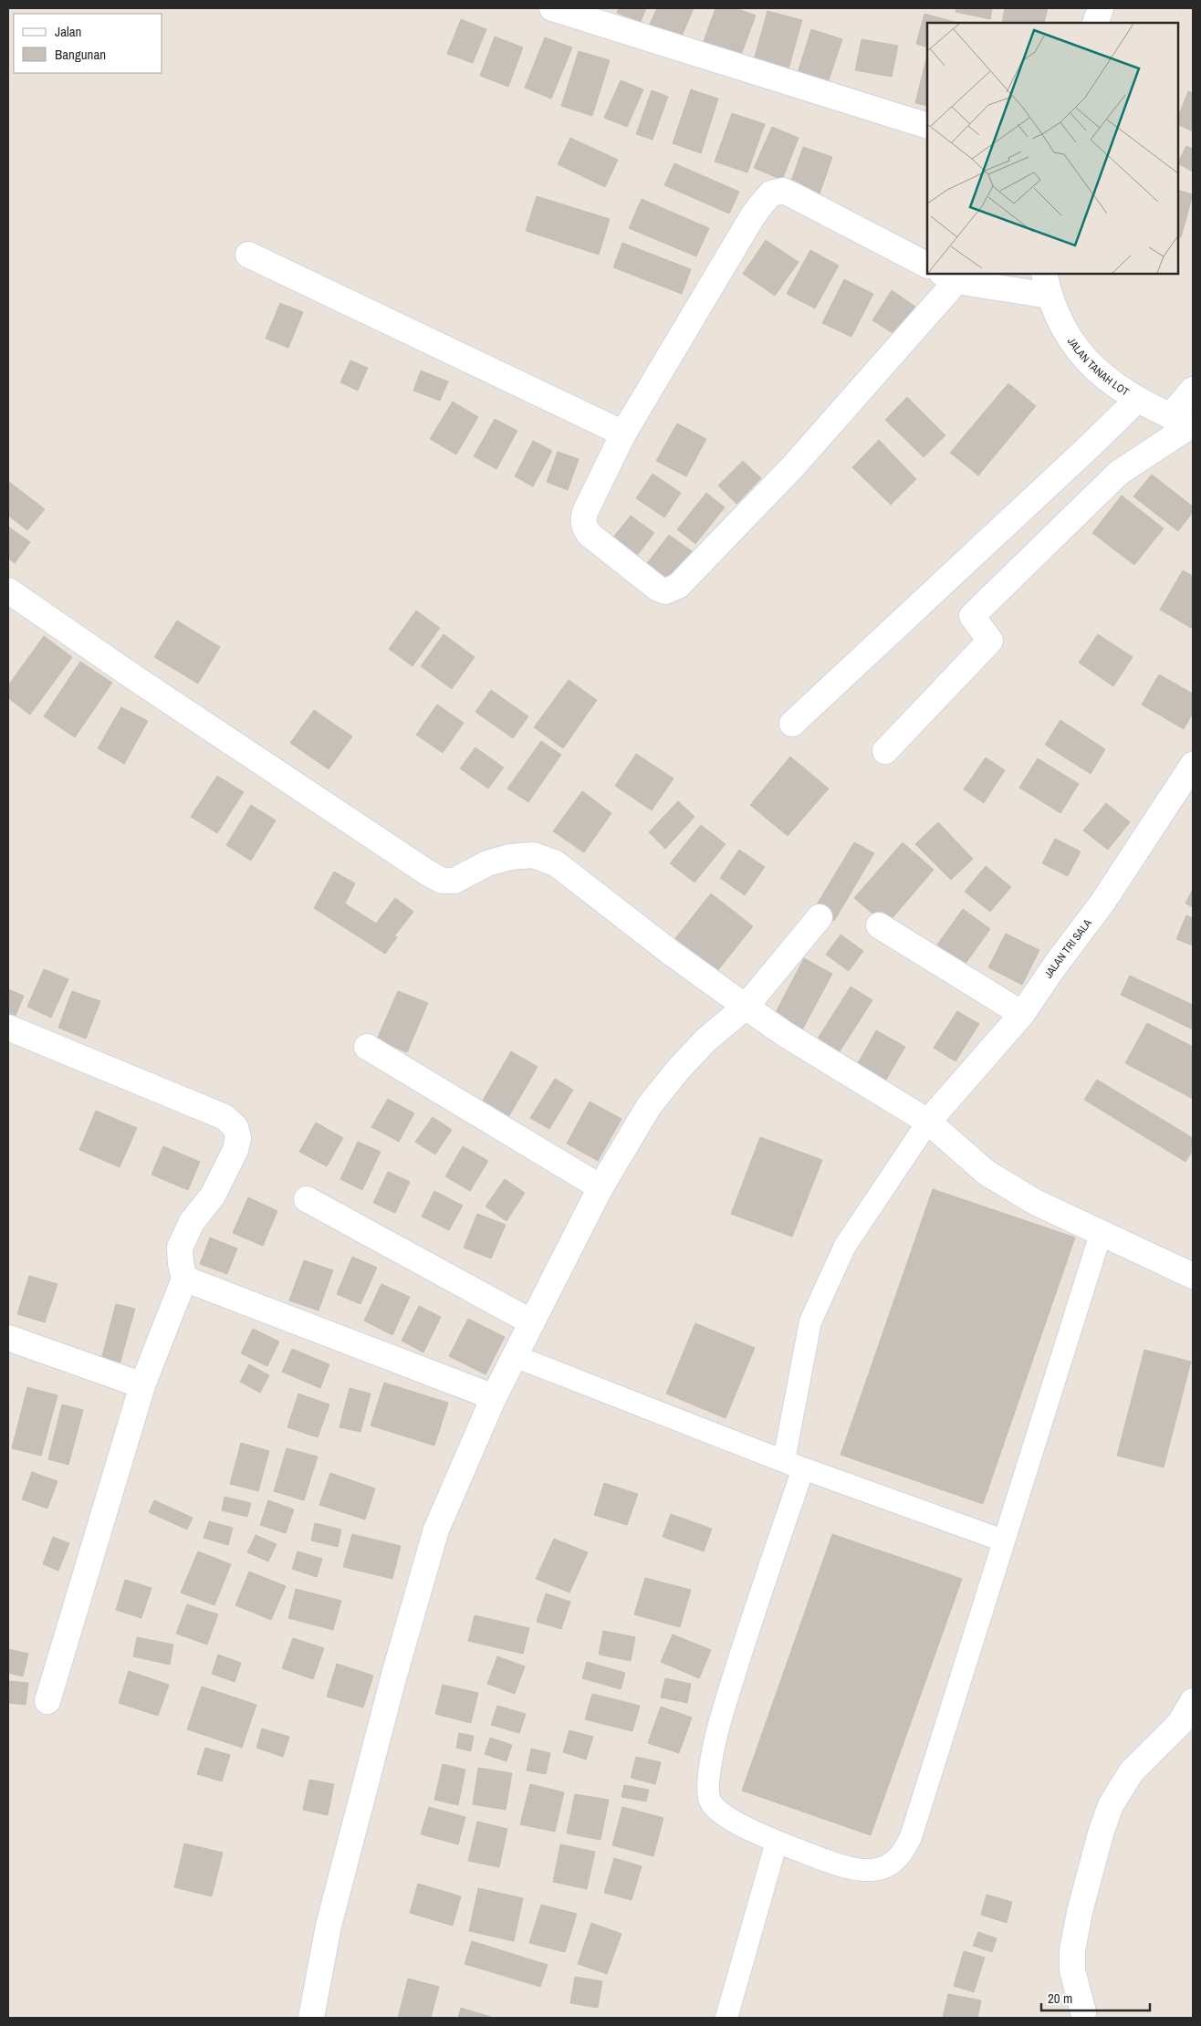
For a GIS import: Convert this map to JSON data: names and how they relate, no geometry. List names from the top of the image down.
{
  "streets": {
    "street": ["JALAN TANAH LOT", "JALAN TRI SALA"]
  },
  "legend": ["Jalan", "Bangunan"],
  "scale_bar": "20 m"
}
